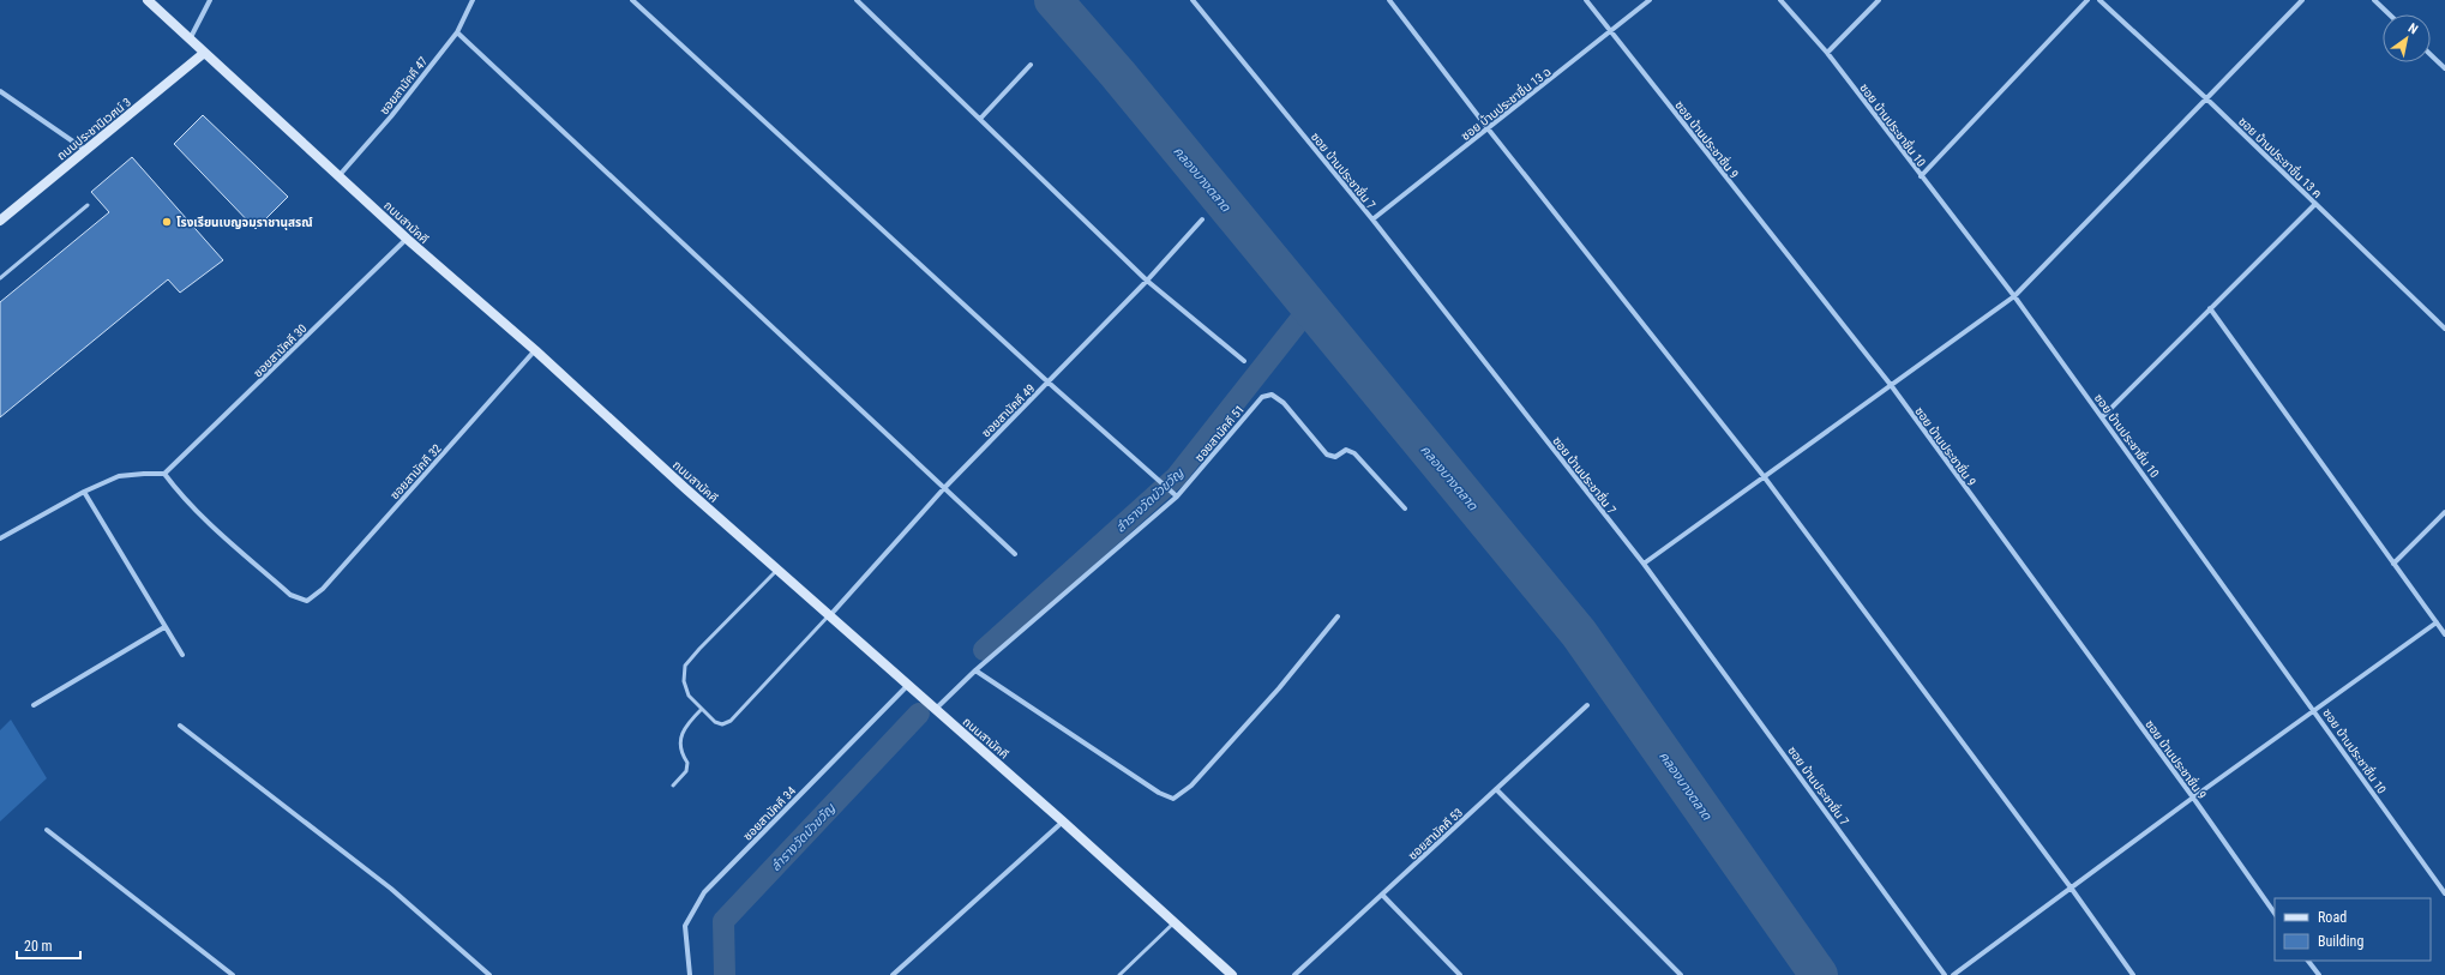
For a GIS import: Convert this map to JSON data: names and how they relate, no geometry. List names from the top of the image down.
{
  "streets": {
    "main road": ["ถนนประชานิเวศน์ 3", "ถนนสามัคคี"],
    "street": [
      "ซอยสามัคคี 47",
      "ซอย บ้านประชาชื่น 13 ฉ",
      "ซอย บ้านประชาชื่น 10",
      "ซอย บ้านประชาชื่น 9",
      "ซอย บ้านประชาชื่น 13 ค",
      "ซอย บ้านประชาชื่น 7",
      "ซอยสามัคคี 30",
      "ซอยสามัคคี 49",
      "ซอยสามัคคี 51",
      "ซอยสามัคคี 32",
      "ซอยสามัคคี 34",
      "ซอยสามัคคี 53"
    ]
  },
  "crossings": [
    ["ซอยสามัคคี 47", "ถนนสามัคคี"],
    ["ซอย บ้านประชาชื่น 13 ฉ", "ซอย บ้านประชาชื่น 9"],
    ["ซอย บ้านประชาชื่น 13 ฉ", "ซอย บ้านประชาชื่น 7"],
    ["ถนนประชานิเวศน์ 3", "ถนนสามัคคี"],
    ["ถนนสามัคคี", "ซอยสามัคคี 30"],
    ["ถนนสามัคคี", "ซอยสามัคคี 49"],
    ["ถนนสามัคคี", "ซอยสามัคคี 51"],
    ["ถนนสามัคคี", "ซอยสามัคคี 32"],
    ["ถนนสามัคคี", "ซอยสามัคคี 34"],
    ["ซอยสามัคคี 30", "ซอยสามัคคี 32"]
  ],
  "water": ["คลองบางตลาด", "ลำรางวัดบัวขวัญ"],
  "places": ["โรงเรียนเบญจมราชานุสรณ์"],
  "legend": ["Road", "Building"],
  "scale_bar": "20 m",
  "north": "top right"
}
